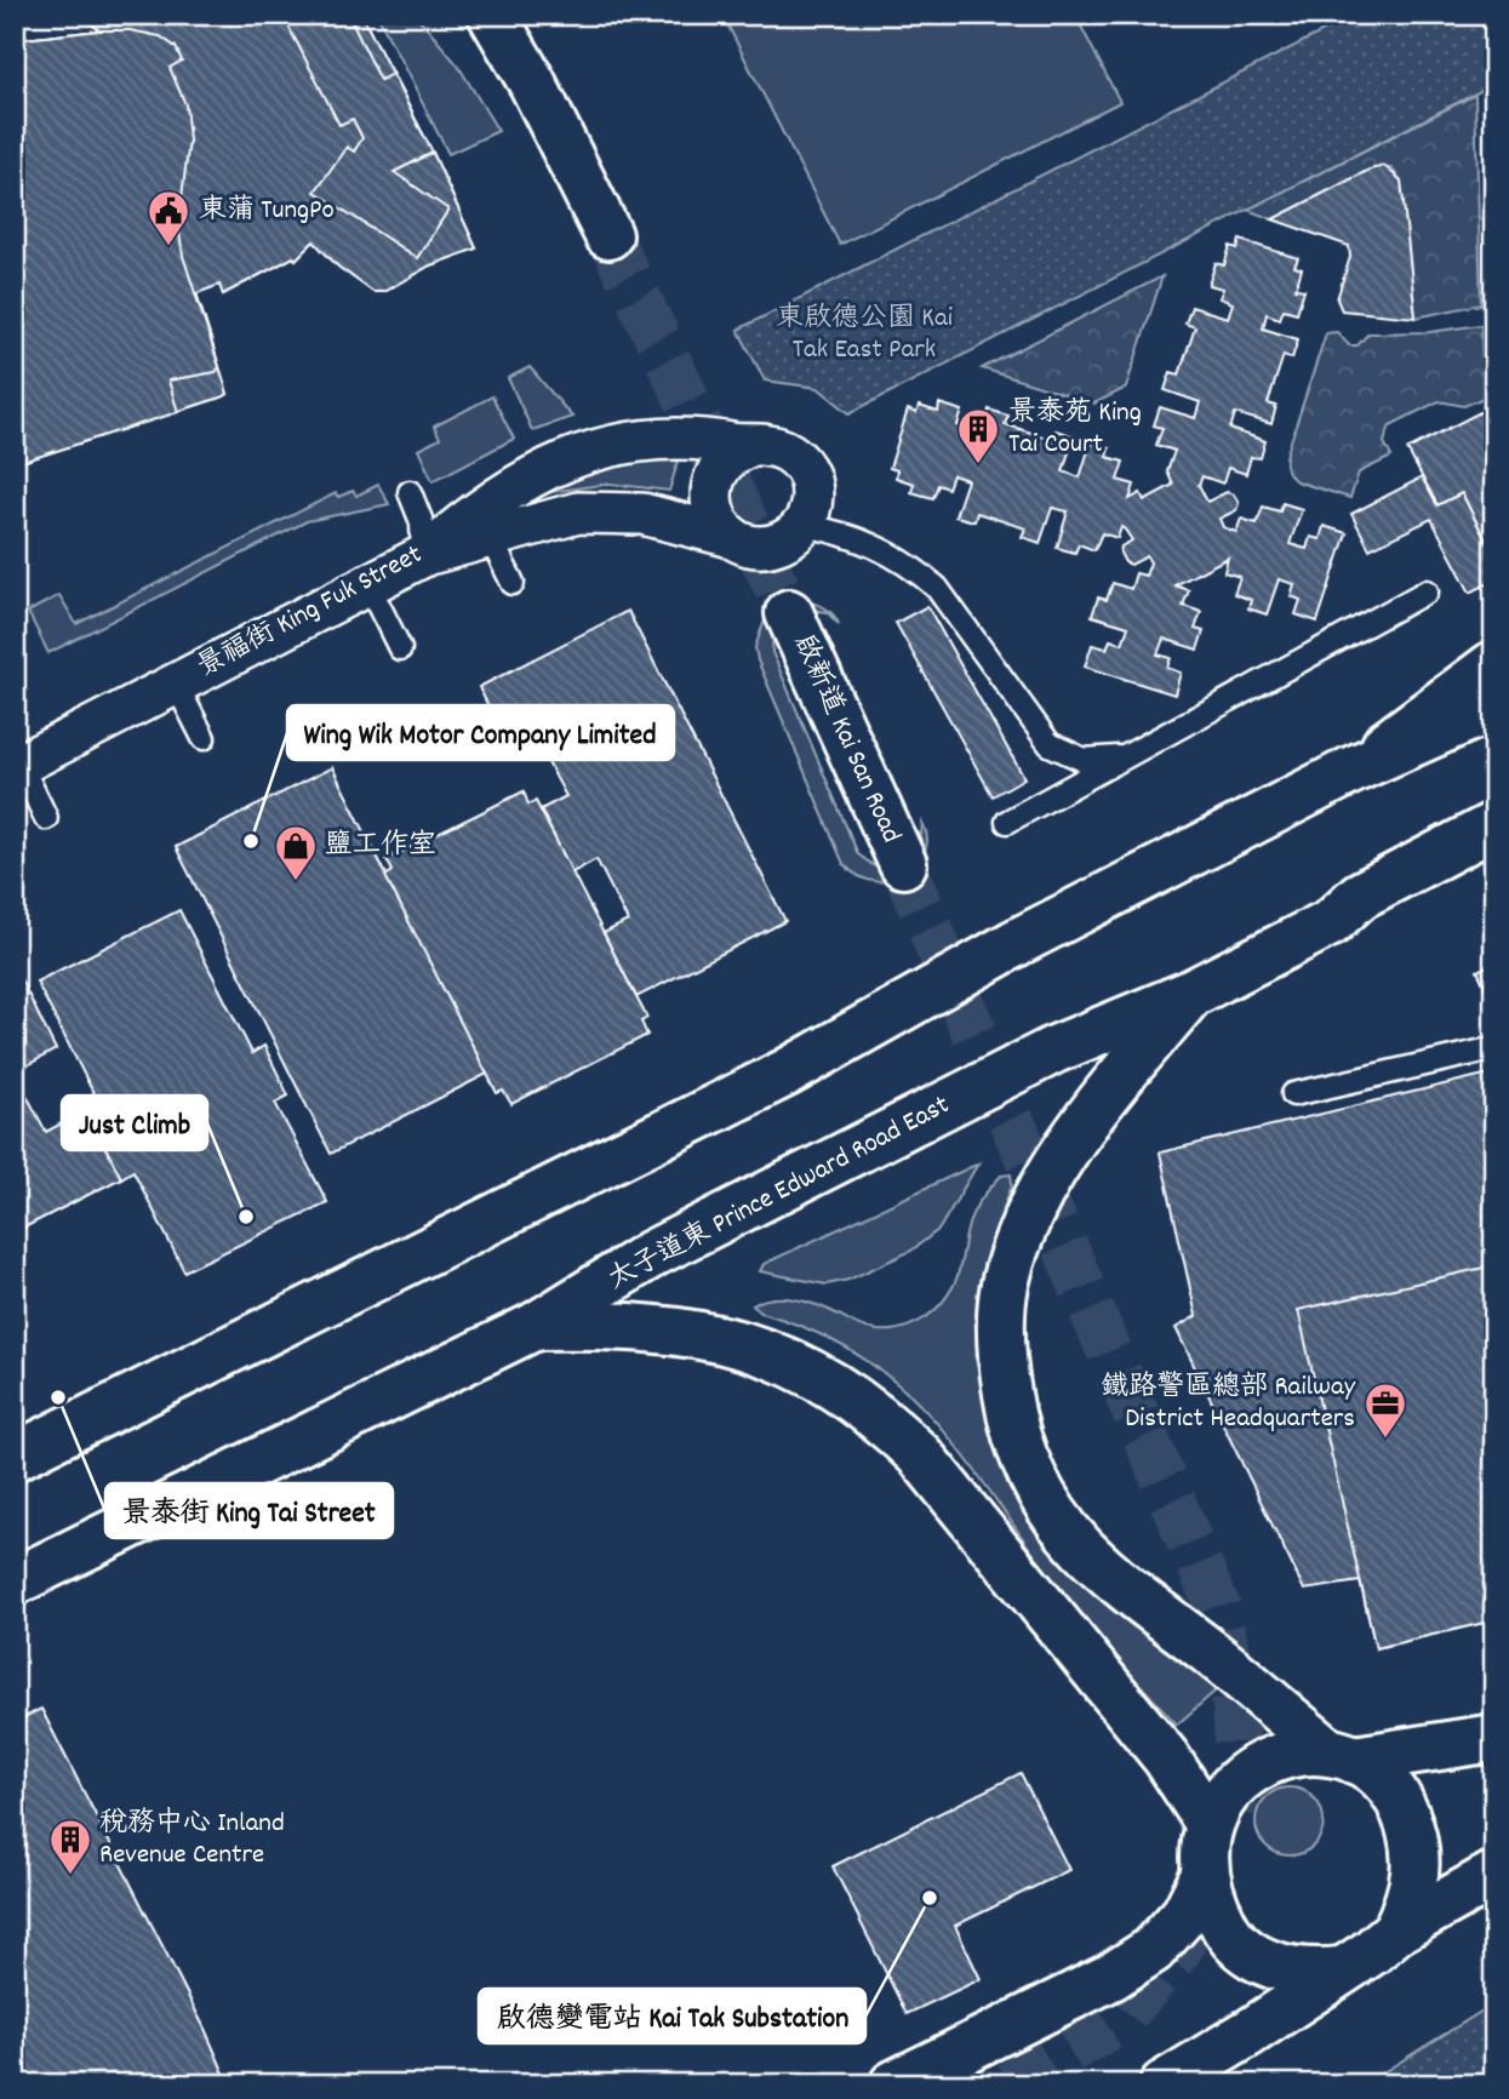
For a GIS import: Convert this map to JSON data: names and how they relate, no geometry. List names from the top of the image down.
{
  "streets": {
    "main road": ["啟新道 Kai San Road", "太子道東 Prince Edward Road East"],
    "street": ["景福街 King Fuk Street"]
  },
  "parks": ["東啟德公園 Kai Tak East Park"],
  "places": {
    "public building": ["東蒲 TungPo"],
    "building": ["景泰苑 King Tai Court", "稅務中心 Inland Revenue Centre"],
    "other": [
      "Wing Wik Motor Company Limited",
      "Just Climb",
      "景泰街 King Tai Street",
      "啟德變電站 Kai Tak Substation"
    ],
    "shop": ["鹽工作室"],
    "office": ["鐵路警區總部 Railway District Headquarters"]
  }
}
